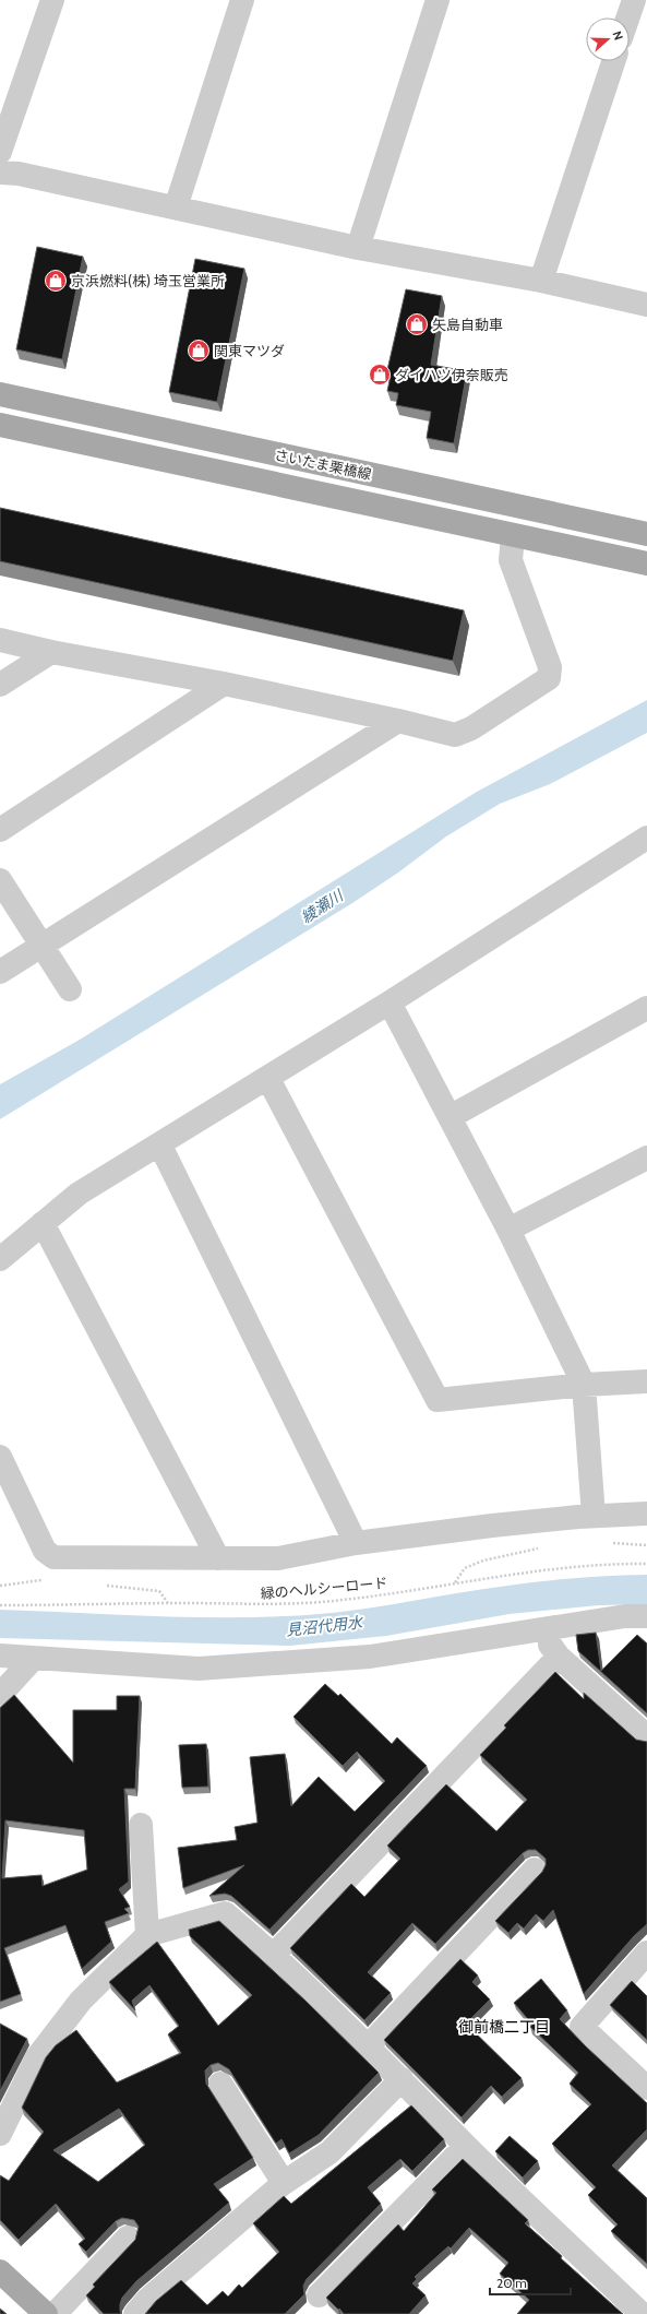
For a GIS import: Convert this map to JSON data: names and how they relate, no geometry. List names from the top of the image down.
{
  "streets": {
    "main road": ["さいたま栗橋線"],
    "path": ["緑のヘルシーロード"]
  },
  "districts": ["御前橋二丁目"],
  "water": ["綾瀬川", "見沼代用水"],
  "places": {
    "shop": [
      "京浜燃料(株) 埼玉営業所",
      "矢島自動車",
      "関東マツダ",
      "ダイハツ伊奈販売"
    ]
  },
  "scale_bar": "20 m",
  "north": "right"
}
